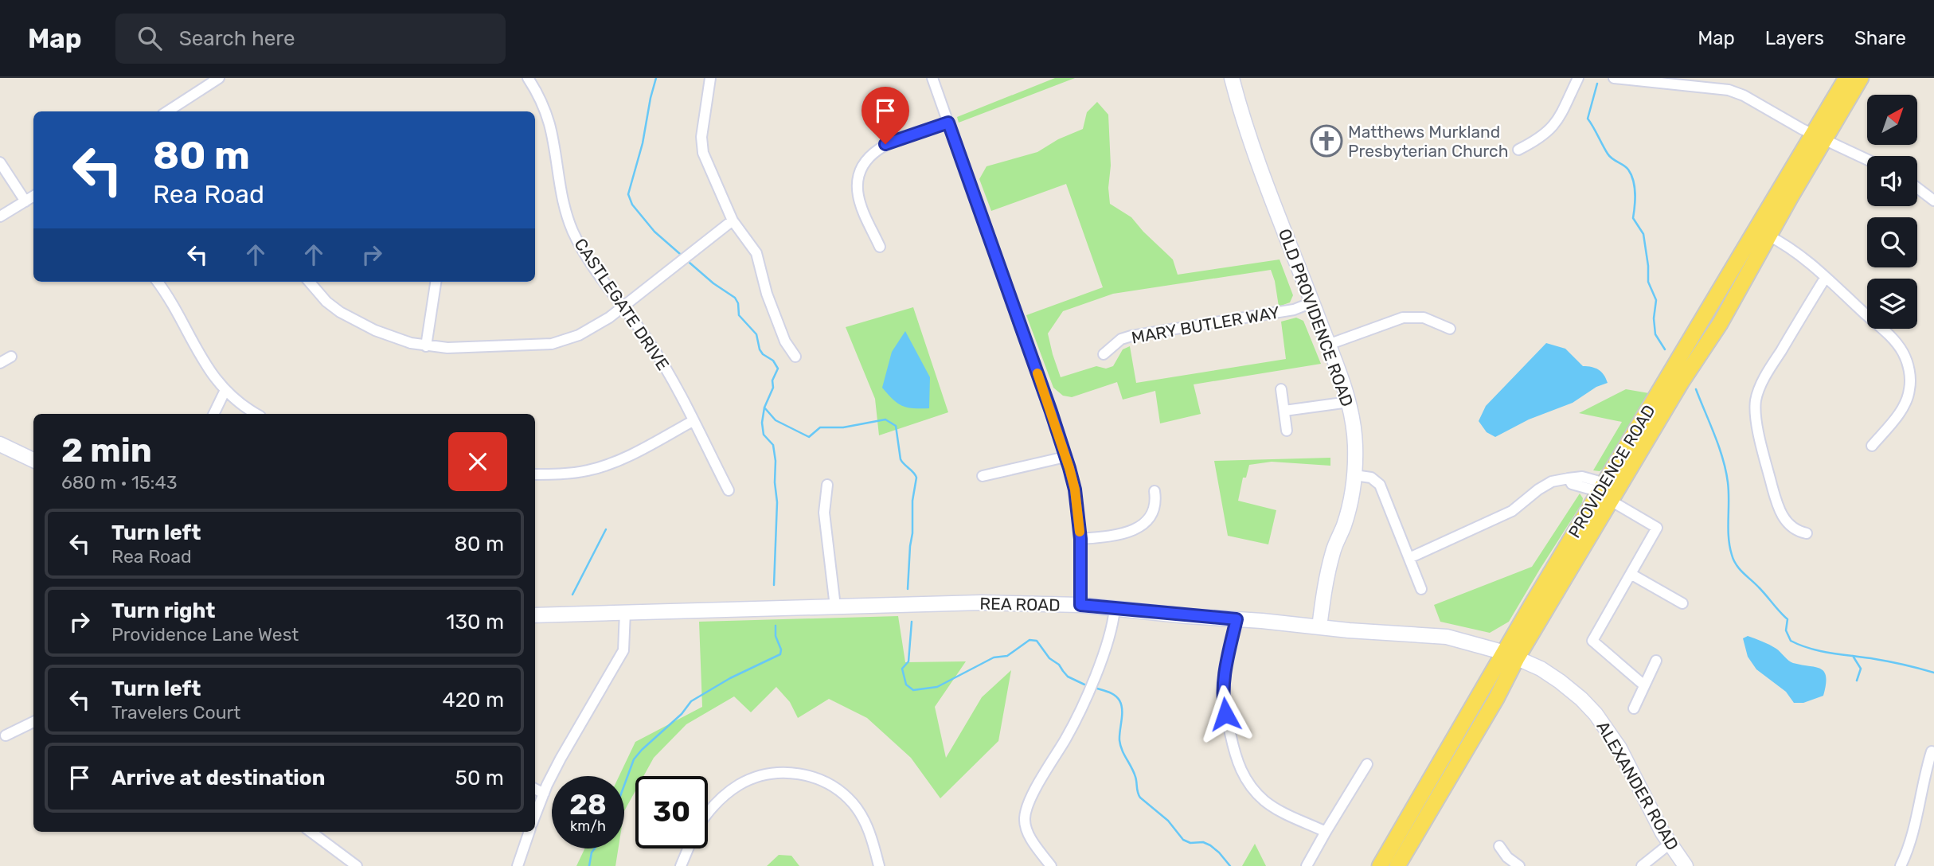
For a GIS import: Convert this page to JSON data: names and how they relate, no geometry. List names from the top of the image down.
{
  "streets": {
    "main road": [
      "OLD PROVIDENCE ROAD",
      "PROVIDENCE ROAD",
      "REA ROAD",
      "ALEXANDER ROAD"
    ],
    "street": ["CASTLEGATE DRIVE", "MARY BUTLER WAY"]
  },
  "crossings": [
    ["OLD PROVIDENCE ROAD", "MARY BUTLER WAY"],
    ["OLD PROVIDENCE ROAD", "REA ROAD"],
    ["PROVIDENCE ROAD", "REA ROAD"],
    ["PROVIDENCE ROAD", "ALEXANDER ROAD"],
    ["REA ROAD", "ALEXANDER ROAD"]
  ],
  "places": {
    "church": ["Matthews Murkland Presbyterian Church"]
  },
  "north": "top right",
  "page": {
    "header": "Map",
    "search": "Search here",
    "nav": ["Map", "Layers", "Share"],
    "turn": ["80 m", "Rea Road"],
    "heading": ["2 min", "680 m · 15:43"],
    "list": [
      {
        "name": "Turn left",
        "note": "Rea Road",
        "value": "80 m"
      },
      {
        "name": "Turn right",
        "note": "Providence Lane West",
        "value": "130 m"
      },
      {
        "name": "Turn left",
        "note": "Travelers Court",
        "value": "420 m"
      },
      {
        "name": "Arrive at destination",
        "value": "50 m"
      }
    ],
    "speed": "28 km/h",
    "limit": "30"
  }
}
